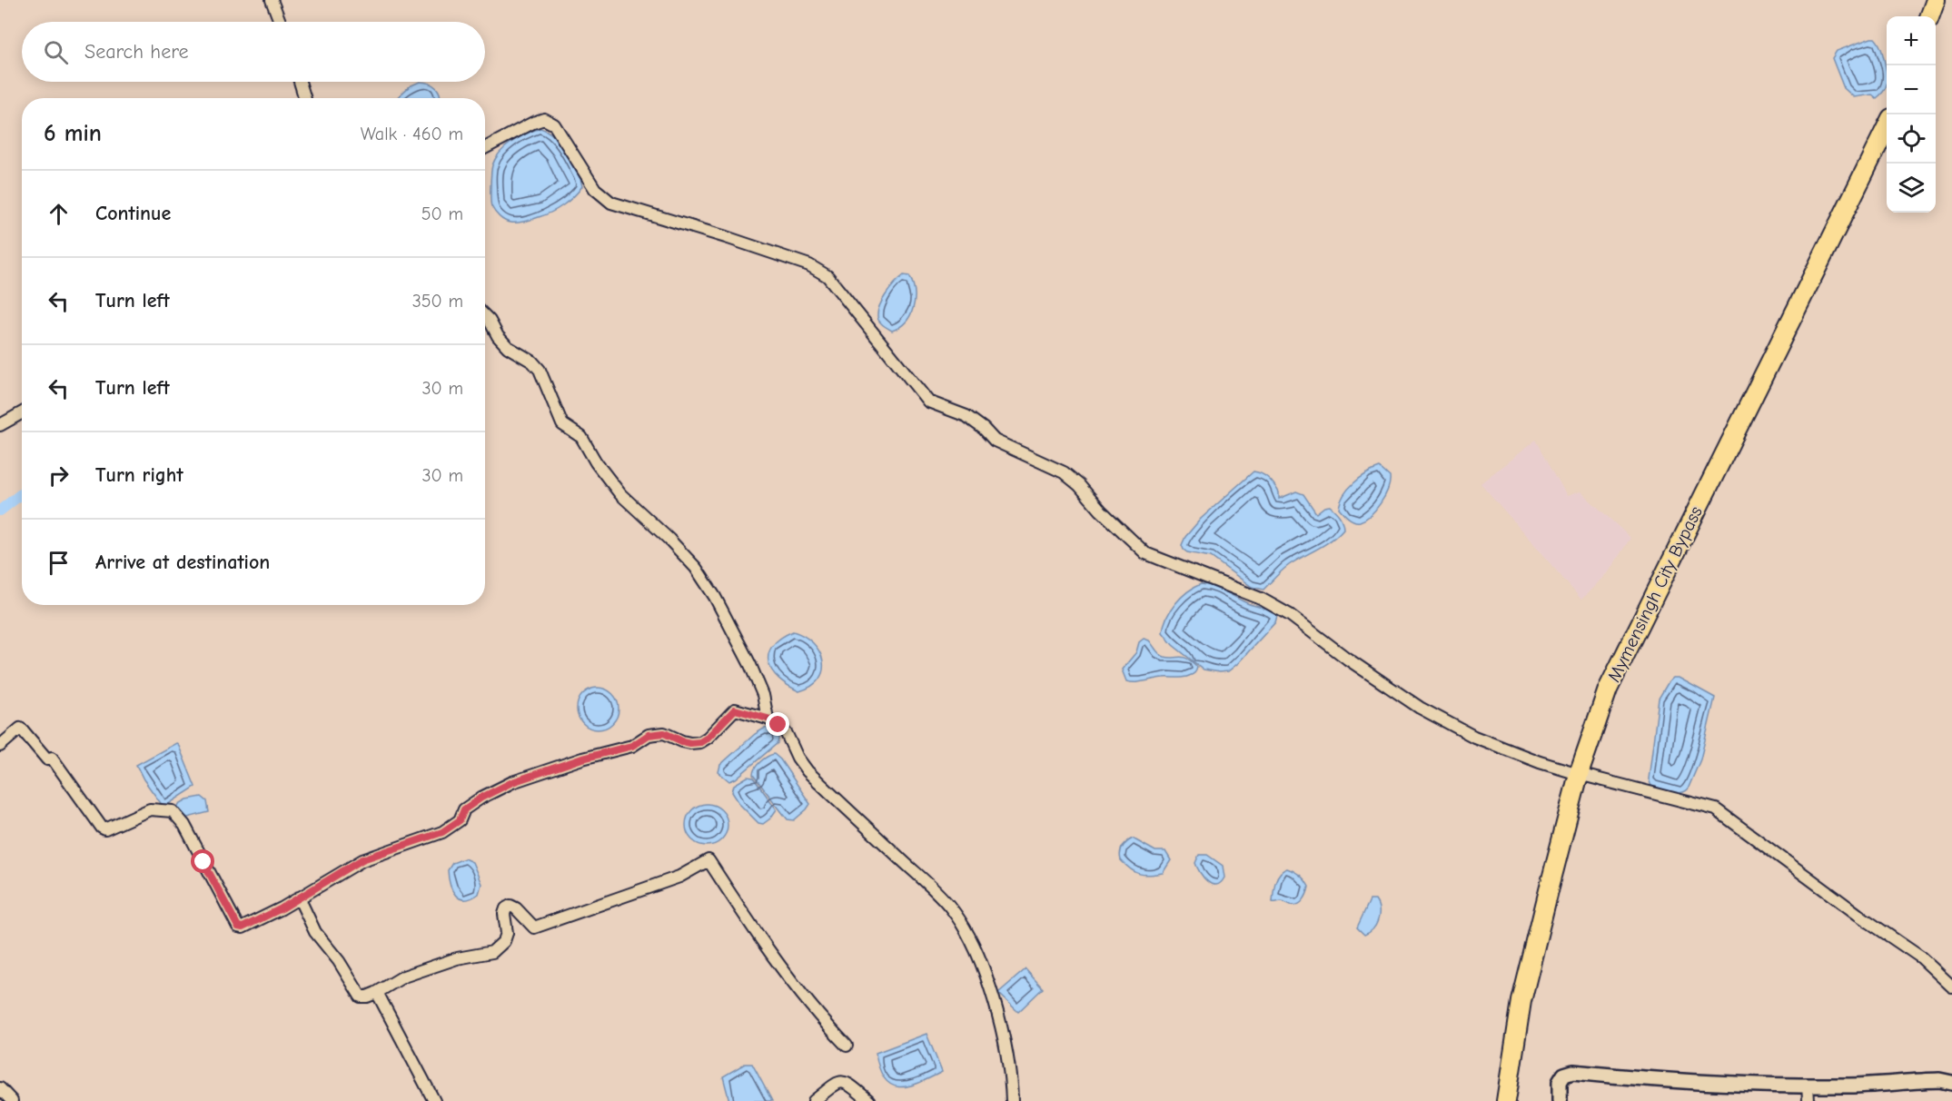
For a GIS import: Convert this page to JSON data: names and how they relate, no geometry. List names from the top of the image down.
{
  "streets": {
    "highway": ["Mymensingh City Bypass"]
  },
  "page": {
    "map_buttons": ["+", "−"],
    "search": "Search here",
    "heading": ["6 min", "Walk · 460 m"],
    "list": [
      ["Continue", "50 m"],
      ["Turn left", "350 m"],
      ["Turn left", "30 m"],
      ["Turn right", "30 m"],
      "Arrive at destination"
    ]
  }
}
